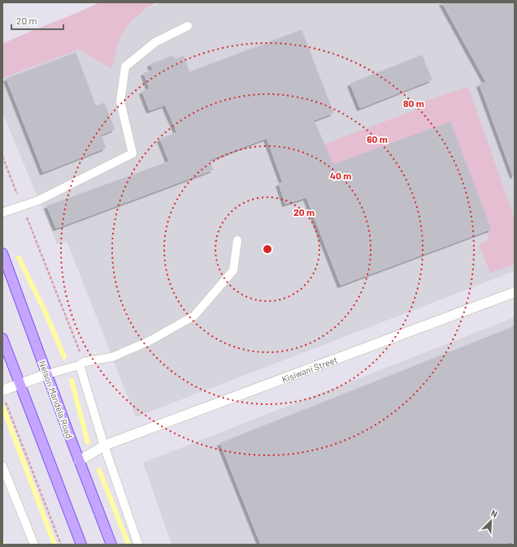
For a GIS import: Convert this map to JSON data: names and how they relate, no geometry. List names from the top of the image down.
{
  "streets": {
    "main road": ["Nelson Mandela Road"],
    "street": ["Kisiwani Street"]
  },
  "crossings": [
    ["Kisiwani Street", "Nelson Mandela Road"]
  ],
  "scale_bar": "20 m",
  "north": "top right",
  "rings": [
    "80 m",
    "60 m",
    "40 m",
    "20 m"
  ]
}
